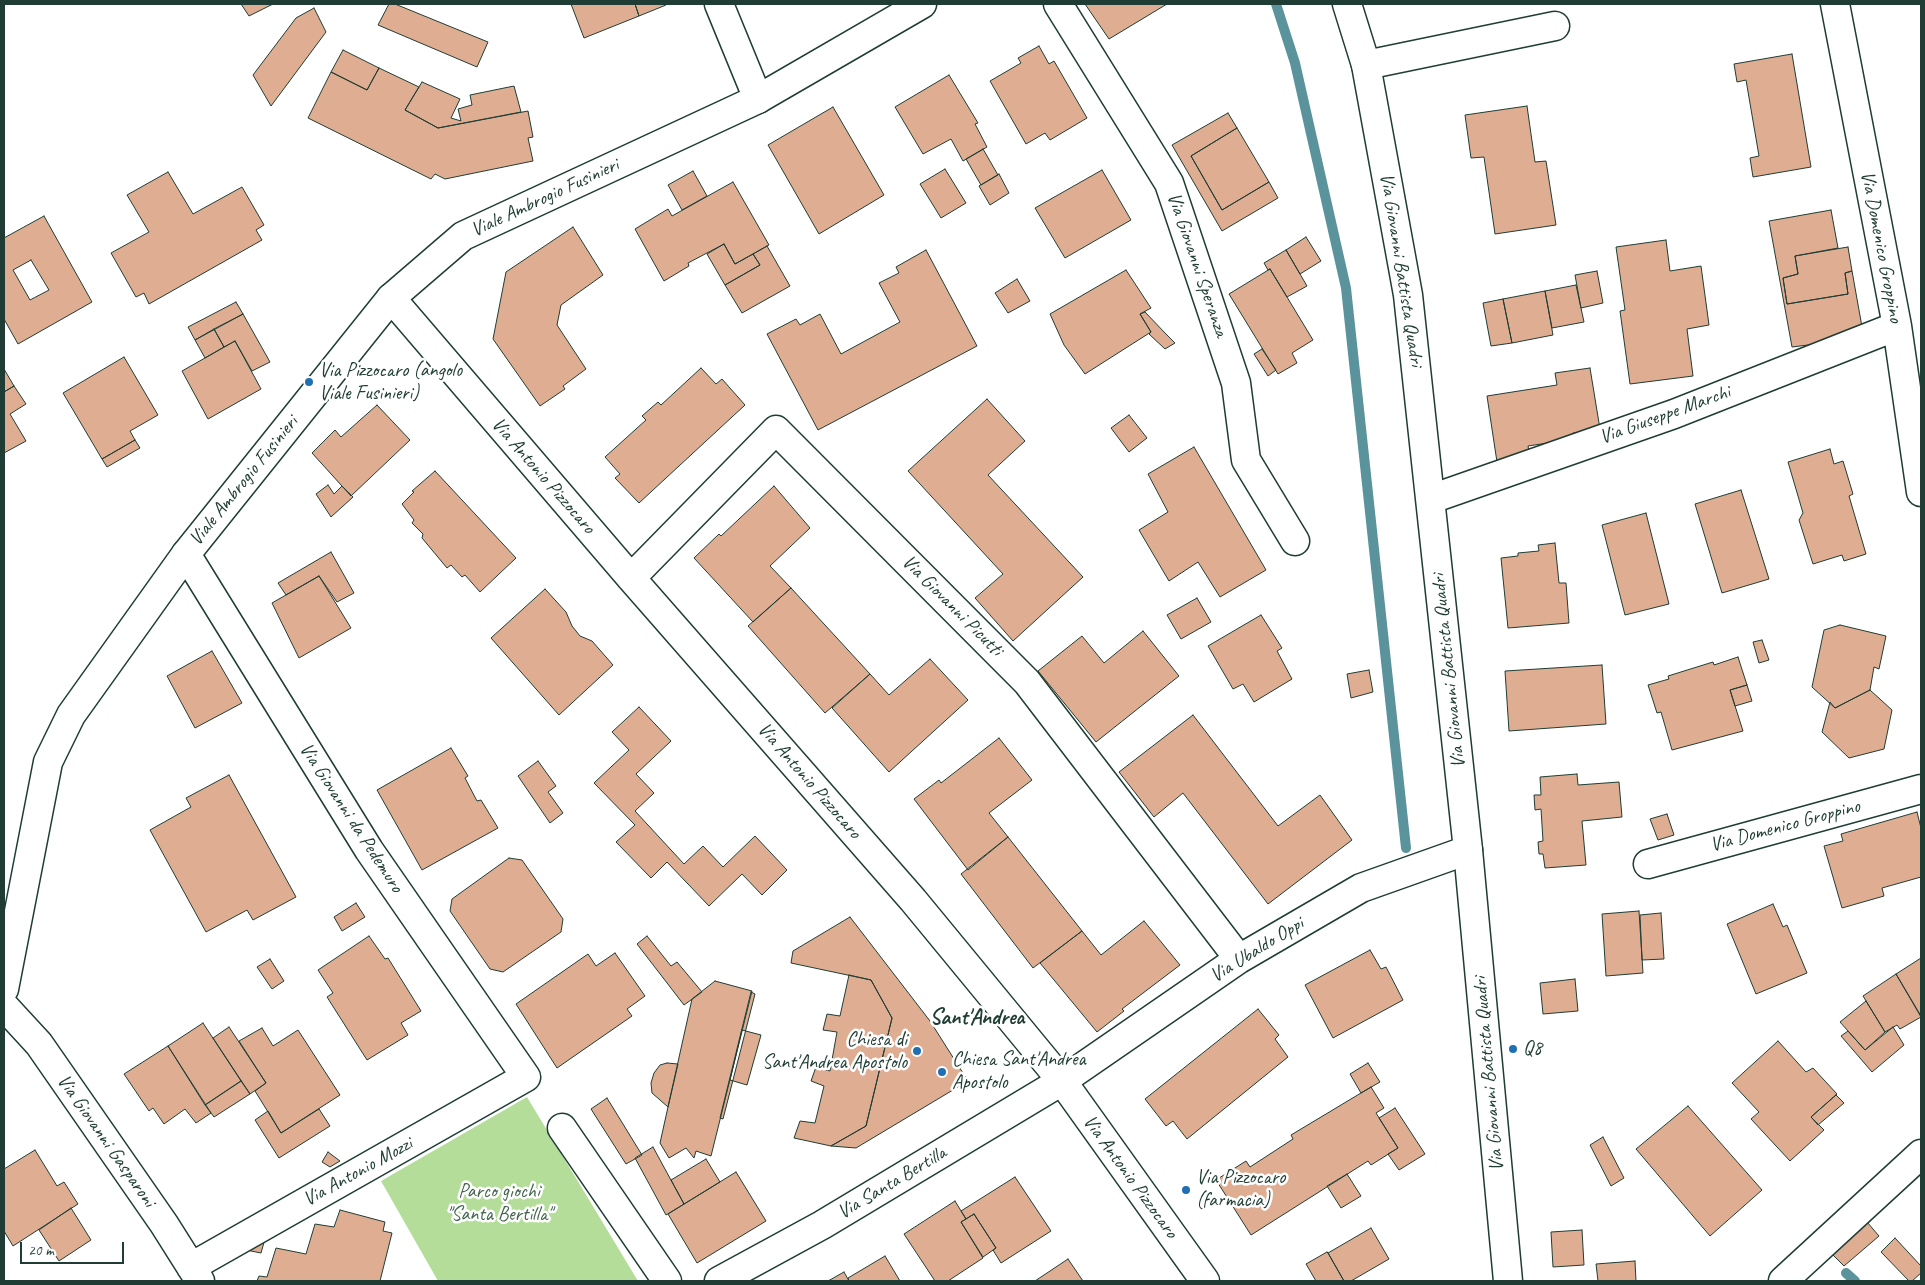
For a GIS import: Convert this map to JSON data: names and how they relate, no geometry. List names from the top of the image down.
{
  "streets": {
    "street": [
      "Viale Ambrogio Fusinieri",
      "Via Domenico Groppino",
      "Via Giovanni Speranza",
      "Via Giovanni Battista Quadri",
      "Via Giuseppe Marchi",
      "Via Antonio Pizzocaro",
      "Via Giovanni Picutti",
      "Via Giovanni da Pedemuro",
      "Via Ubaldo Oppi",
      "Via Giovanni Gasparoni",
      "Via Antonio Mozzi",
      "Via Santa Bertilla"
    ]
  },
  "crossings": [
    ["Viale Ambrogio Fusinieri", "Via Antonio Pizzocaro"],
    ["Viale Ambrogio Fusinieri", "Via Giovanni da Pedemuro"],
    ["Via Domenico Groppino", "Via Giuseppe Marchi"],
    ["Via Giovanni Battista Quadri", "Via Giuseppe Marchi"],
    ["Via Giovanni Battista Quadri", "Via Ubaldo Oppi"],
    ["Via Antonio Pizzocaro", "Via Giovanni Picutti"],
    ["Via Antonio Pizzocaro", "Via Ubaldo Oppi"],
    ["Via Antonio Pizzocaro", "Via Santa Bertilla"],
    ["Via Giovanni Picutti", "Via Ubaldo Oppi"],
    ["Via Giovanni da Pedemuro", "Via Antonio Mozzi"],
    ["Via Ubaldo Oppi", "Via Santa Bertilla"],
    ["Via Giovanni Gasparoni", "Via Antonio Mozzi"]
  ],
  "districts": ["Sant'Andrea"],
  "parks": ["Parco giochi \"Santa Bertilla\""],
  "places": [
    "Via Pizzocaro (angolo Viale Fusinieri)",
    "Q8",
    "Chiesa di Sant'Andrea Apostolo",
    "Chiesa Sant'Andrea Apostolo",
    "Via Pizzocaro (farmacia)"
  ],
  "scale_bar": "20 m"
}
